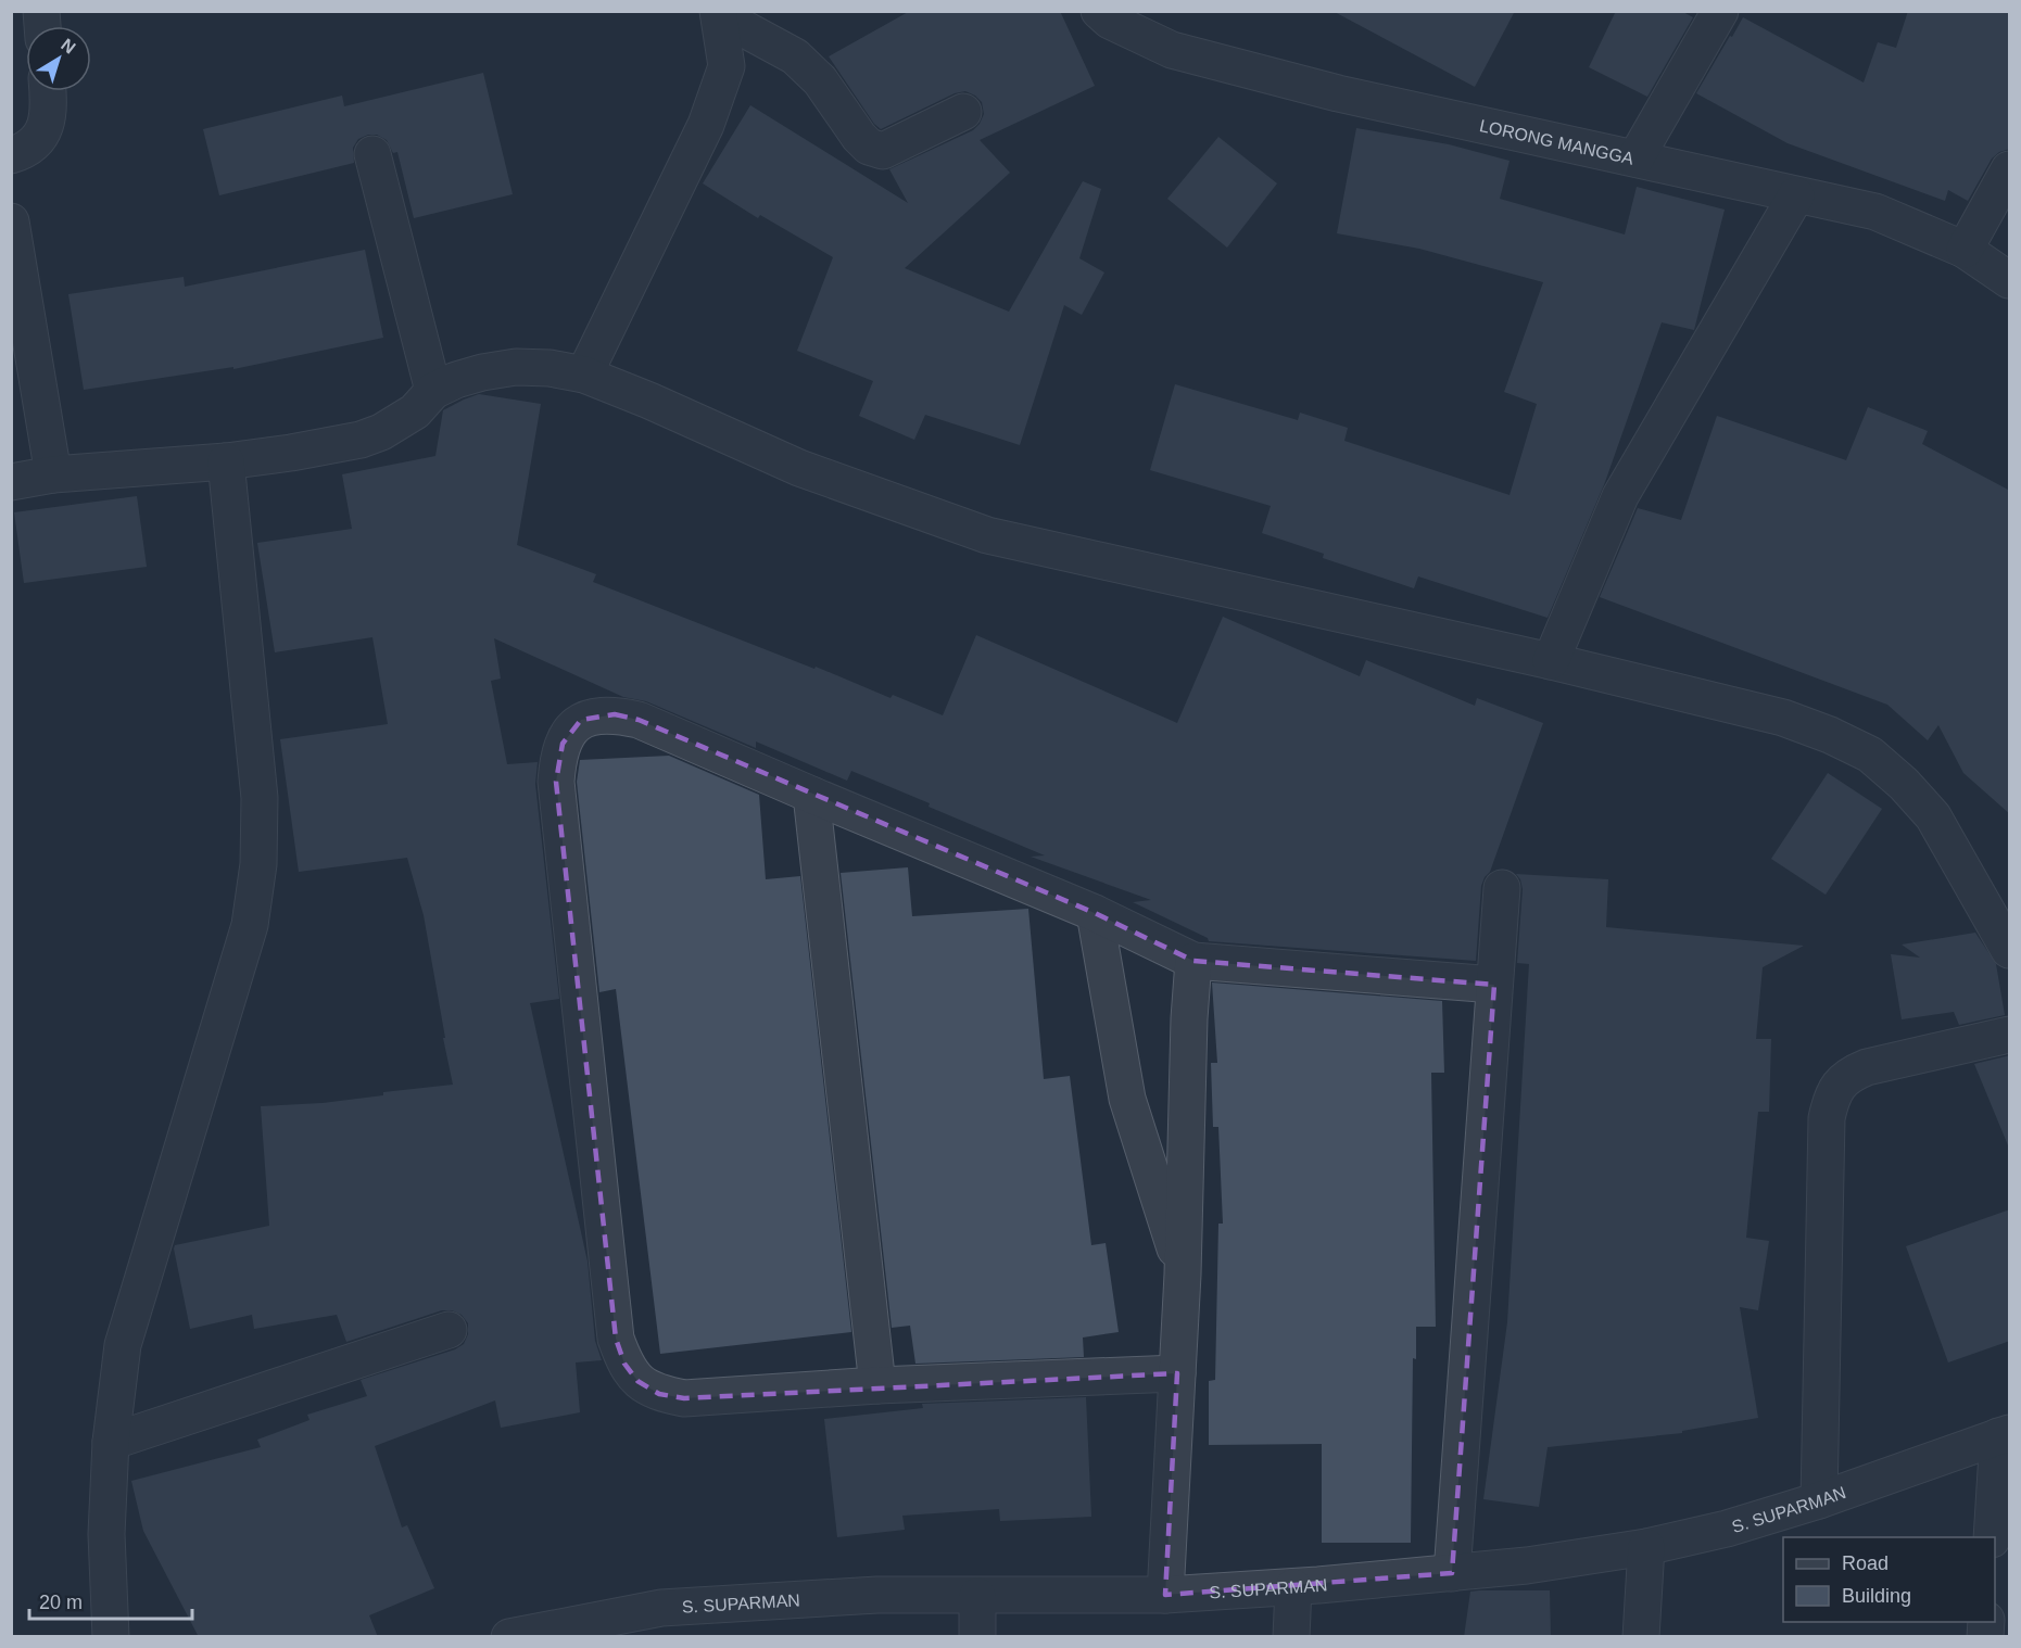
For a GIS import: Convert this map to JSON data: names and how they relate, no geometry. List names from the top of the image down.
{
  "streets": {
    "street": ["LORONG MANGGA", "S. SUPARMAN"]
  },
  "legend": ["Road", "Building"],
  "scale_bar": "20 m",
  "north": "top right"
}
